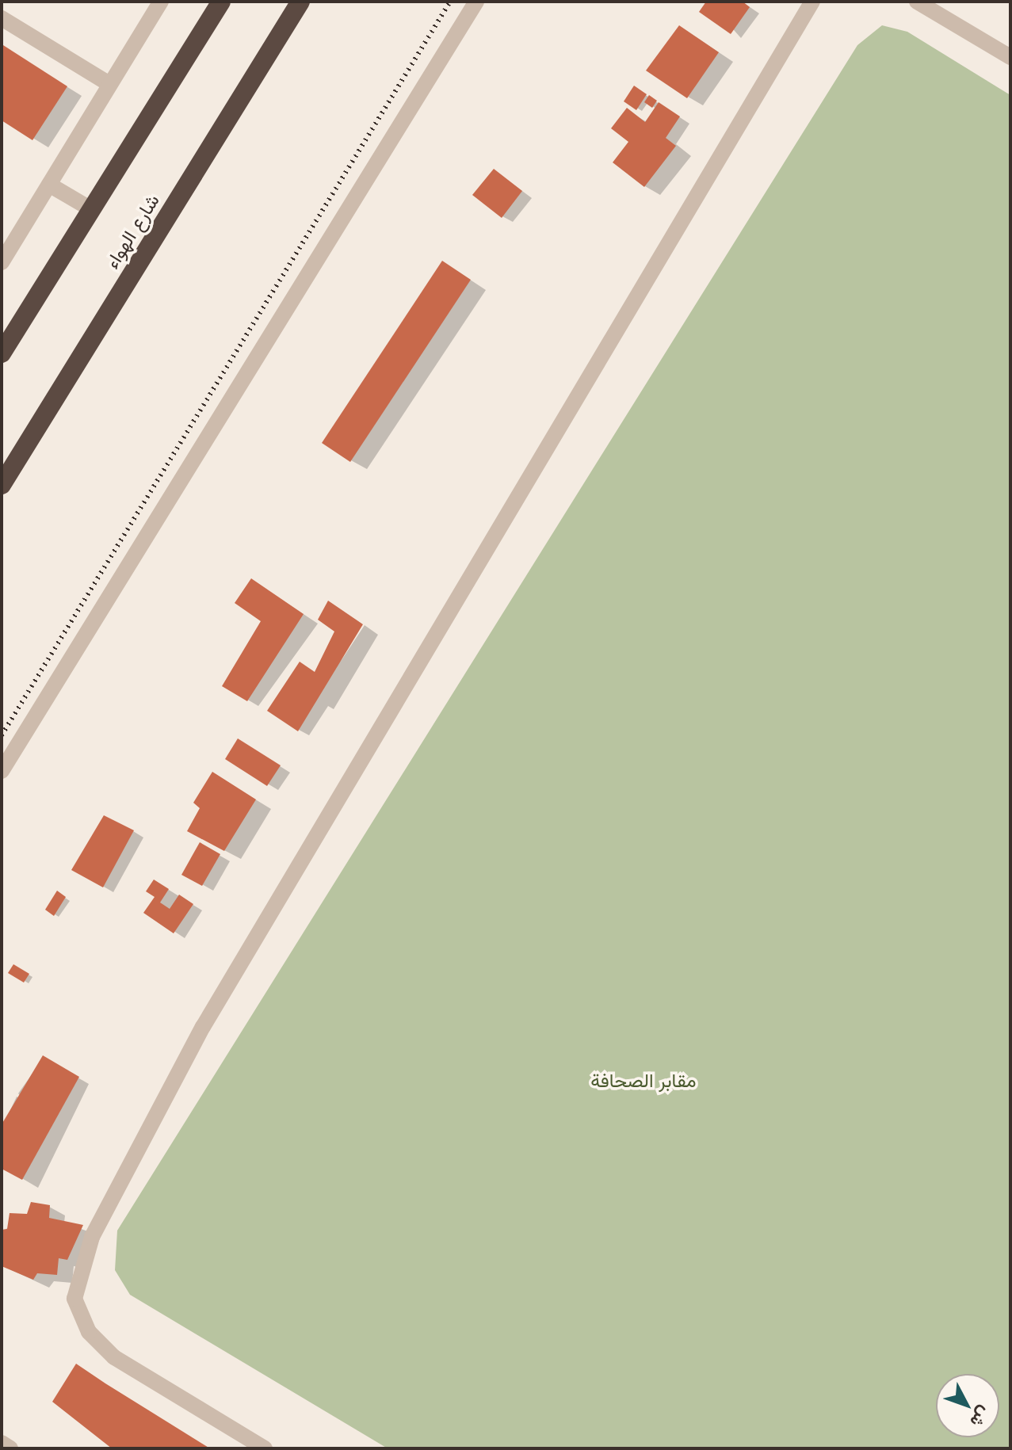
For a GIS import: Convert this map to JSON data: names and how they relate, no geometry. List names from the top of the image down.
{
  "streets": {
    "highway": ["شارع الهواء"]
  },
  "parks": ["مقابر الصحافة"],
  "north": "bottom right"
}
